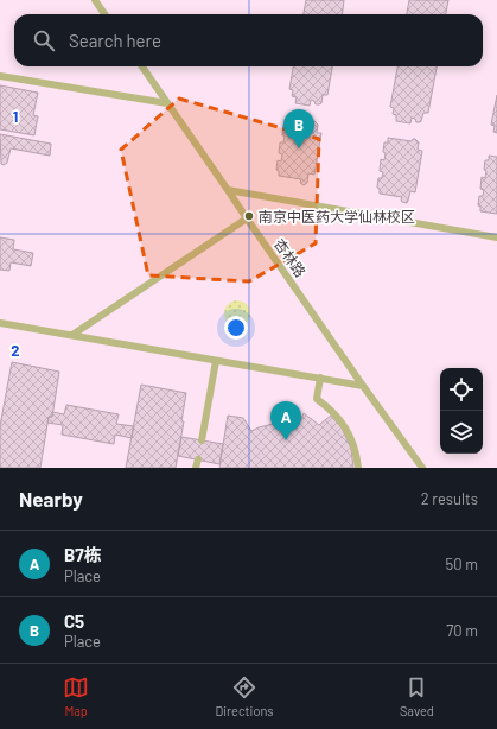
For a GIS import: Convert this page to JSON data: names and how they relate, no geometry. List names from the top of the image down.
{
  "streets": {
    "lane": ["杏林路"]
  },
  "places": ["南京中医药大学仙林校区"],
  "page": {
    "search": "Search here",
    "pins": ["B", "A"],
    "heading": ["Nearby", "2 results"],
    "list": [
      {
        "mark": "A",
        "name": "B7栋",
        "note": "Place",
        "value": "50 m"
      },
      {
        "mark": "B",
        "name": "C5",
        "note": "Place",
        "value": "70 m"
      }
    ],
    "nav": ["Map", "Directions", "Saved"]
  },
  "grid": {
    "rows": ["1", "2"]
  }
}
